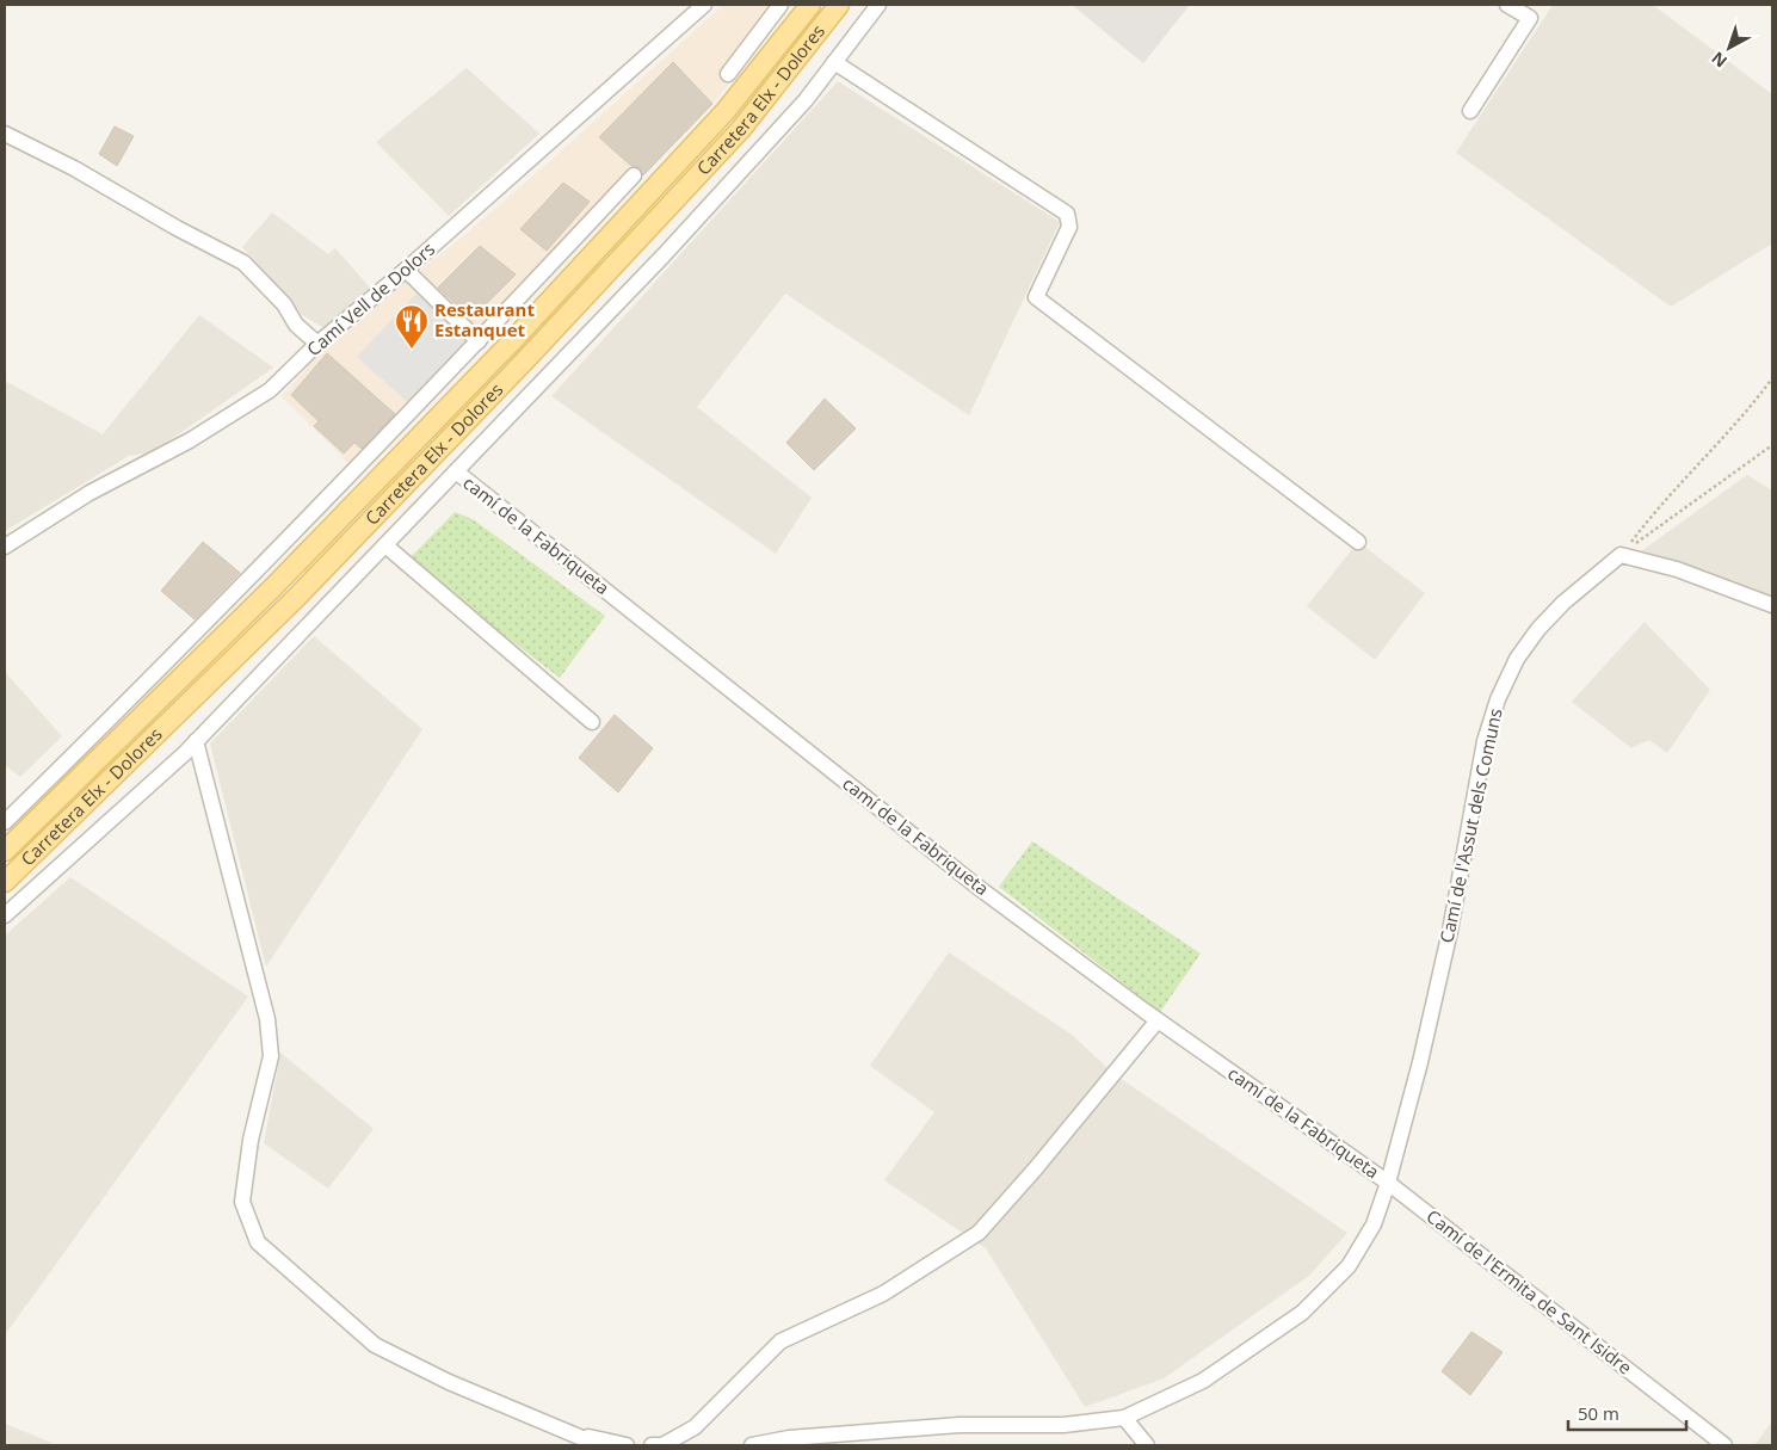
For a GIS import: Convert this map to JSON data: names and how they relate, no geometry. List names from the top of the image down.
{
  "streets": {
    "main road": ["Carretera Elx - Dolores"],
    "street": [
      "Camí Vell de Dolors",
      "camí de la Fabriqueta",
      "Camí de l'Assut dels Comuns",
      "Camí de l'Ermita de Sant Isidre"
    ]
  },
  "crossings": [
    ["camí de la Fabriqueta", "Camí de l'Assut dels Comuns"],
    ["camí de la Fabriqueta", "Camí de l'Ermita de Sant Isidre"],
    ["Camí de l'Assut dels Comuns", "Camí de l'Ermita de Sant Isidre"]
  ],
  "places": {
    "restaurant": ["Restaurant Estanquet"]
  },
  "scale_bar": "50 m",
  "north": "bottom left"
}
